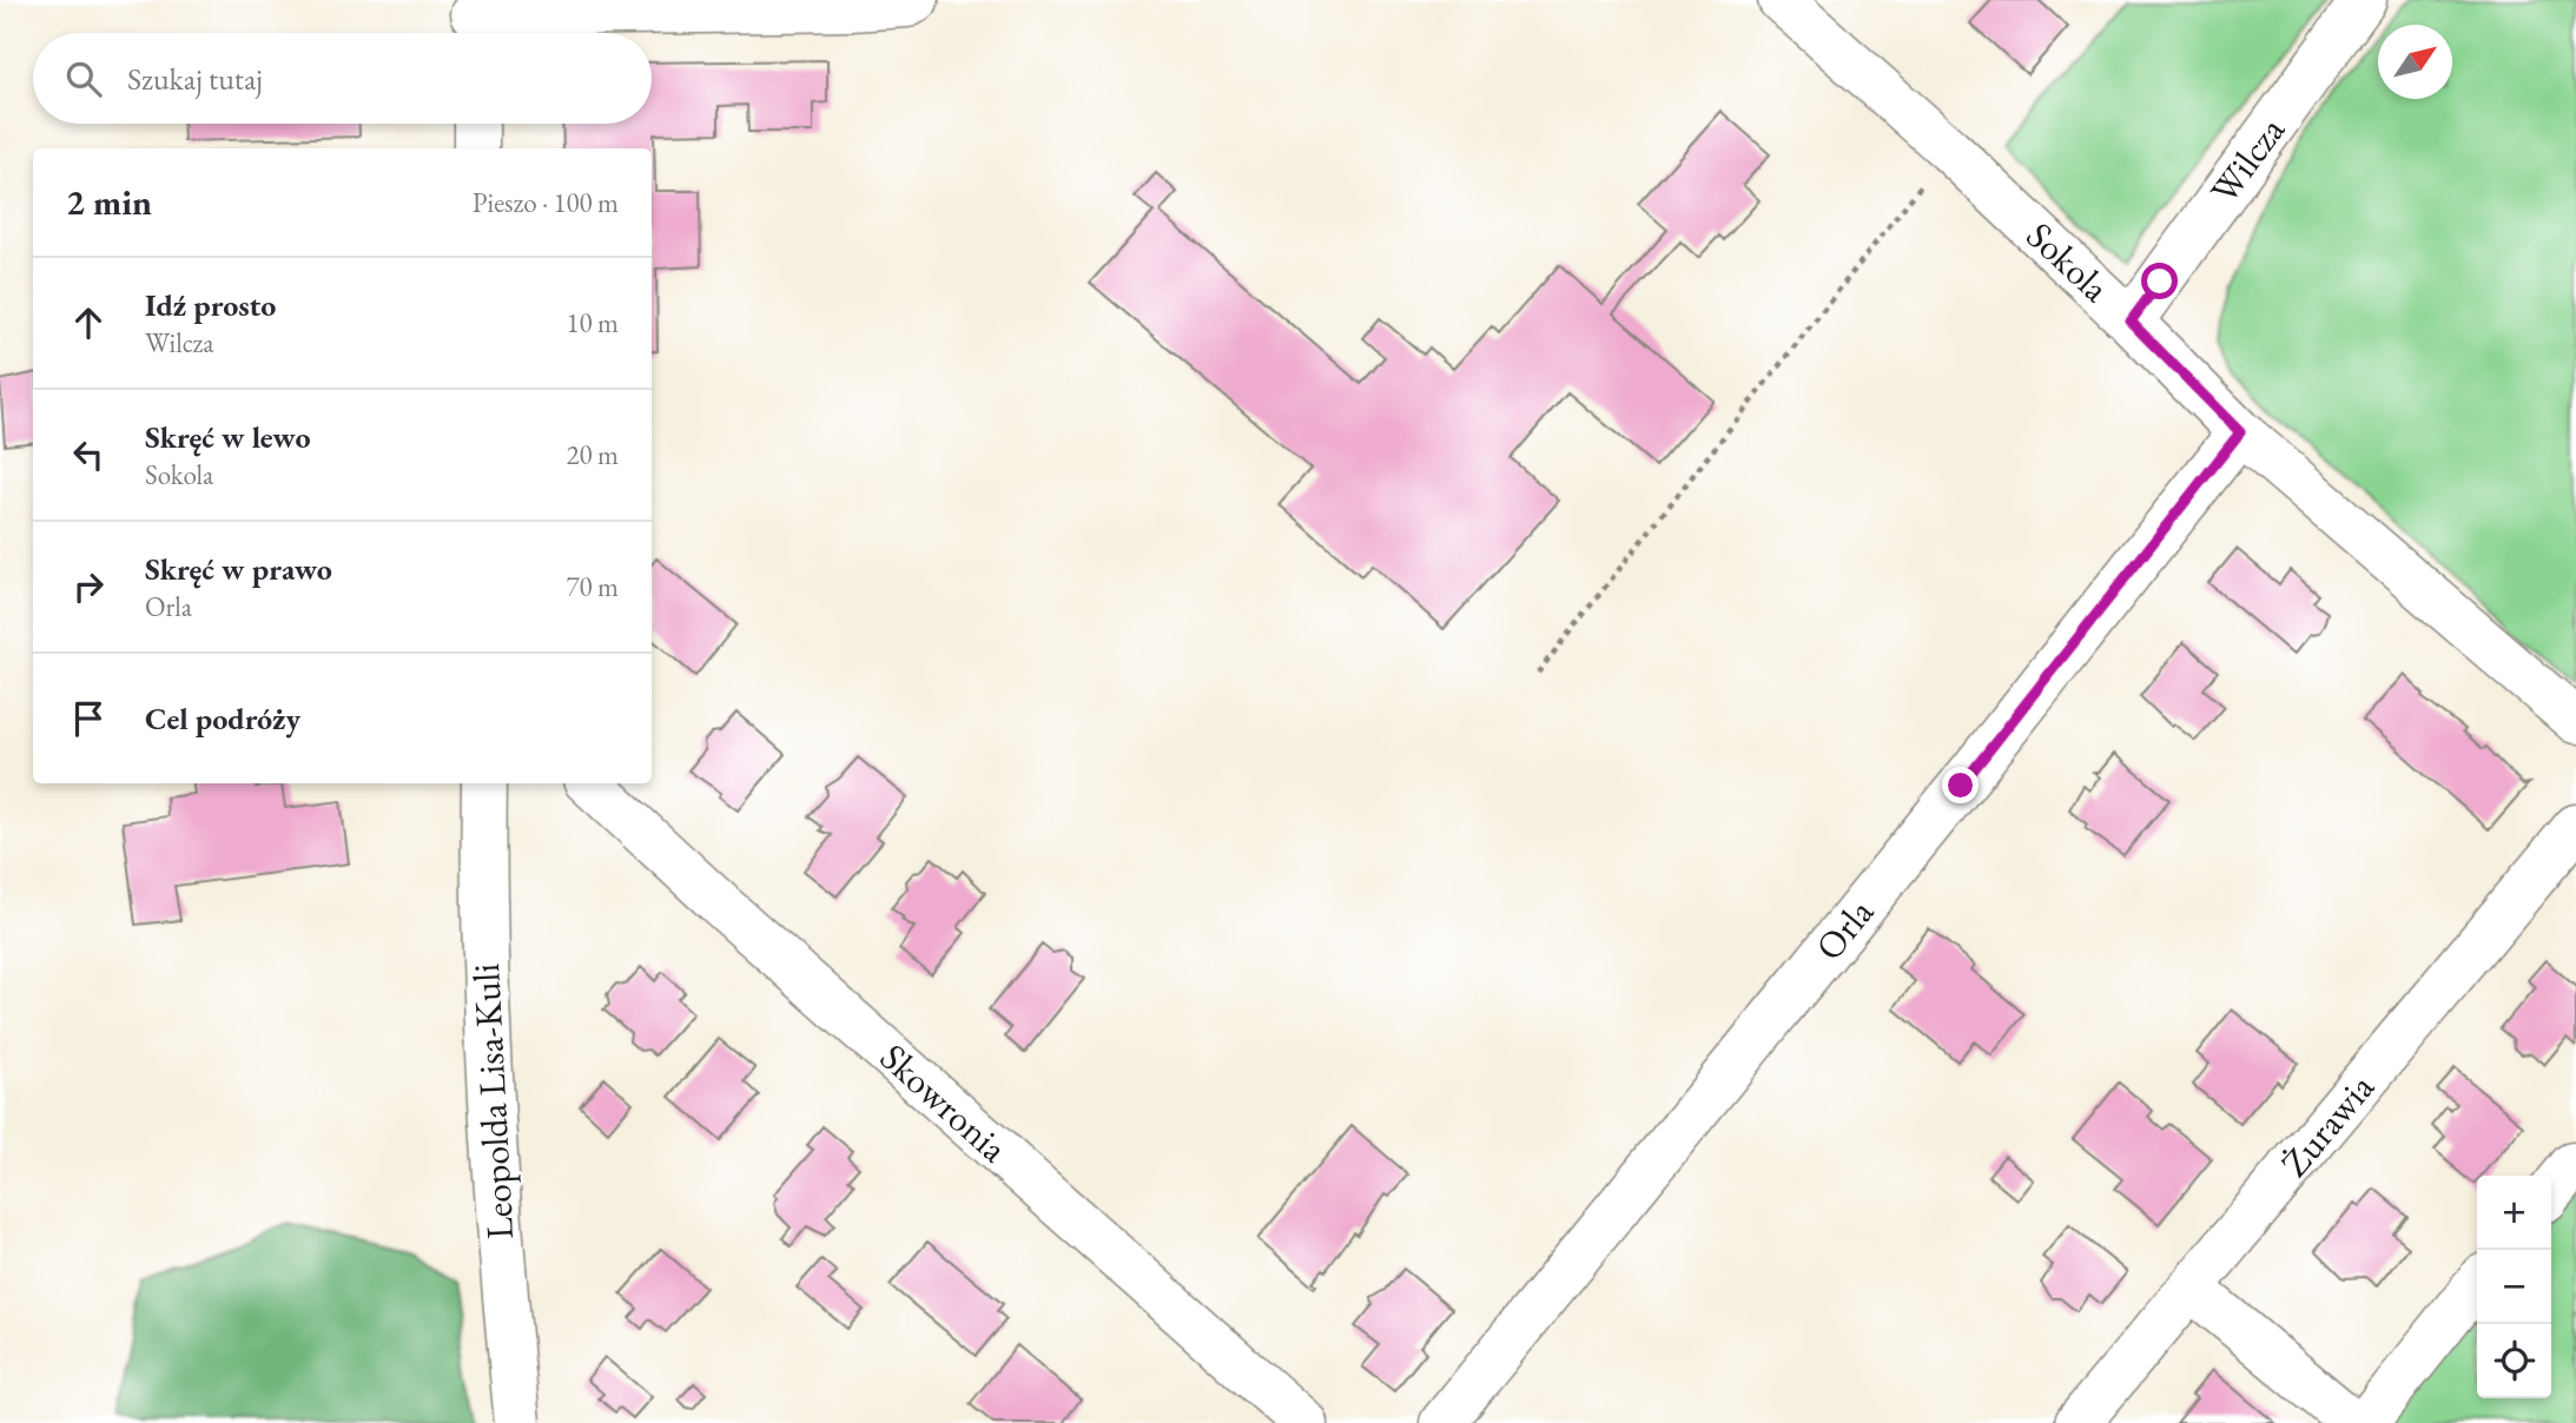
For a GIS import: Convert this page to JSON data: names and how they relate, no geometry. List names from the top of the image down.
{
  "streets": {
    "street": [
      "Wilcza",
      "Sokola",
      "Orla",
      "Leopolda Lisa-Kuli",
      "Skowronia",
      "Żurawia"
    ]
  },
  "crossings": [
    ["Wilcza", "Sokola"],
    ["Sokola", "Orla"]
  ],
  "north": "top right",
  "page": {
    "search": "Szukaj tutaj",
    "heading": ["2 min", "Pieszo · 100 m"],
    "list": [
      ["Idź prosto", "Wilcza", "10 m"],
      ["Skręć w lewo", "Sokola", "20 m"],
      ["Skręć w prawo", "Orla", "70 m"],
      "Cel podróży"
    ],
    "map_buttons": ["+", "−"]
  }
}
